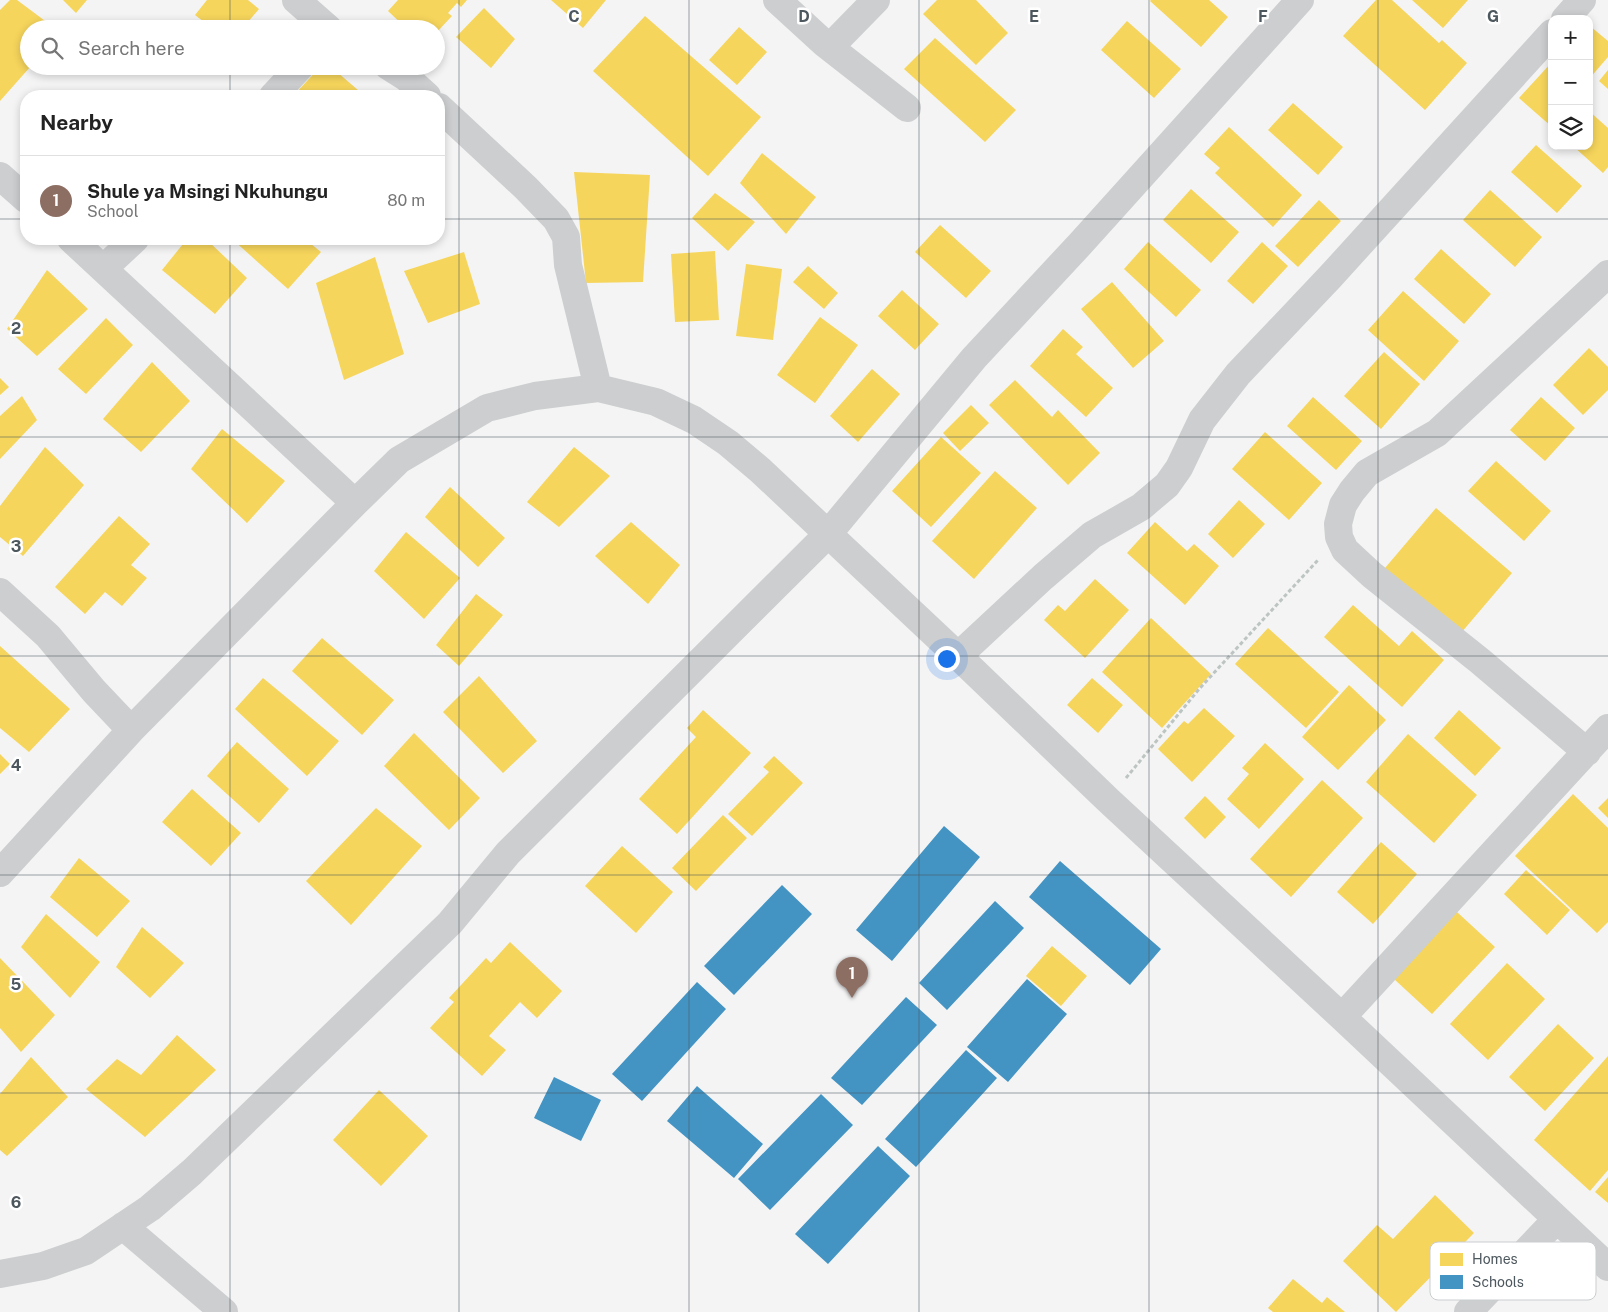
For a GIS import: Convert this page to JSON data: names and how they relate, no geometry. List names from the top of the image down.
{
  "legend": ["Homes", "Schools"],
  "page": {
    "map_buttons": ["+", "−"],
    "search": "Search here",
    "heading": "Nearby",
    "list": [
      {
        "mark": "1",
        "name": "Shule ya Msingi Nkuhungu",
        "note": "School",
        "value": "80 m"
      }
    ],
    "pins": "1"
  },
  "grid": {
    "columns": [
      "C",
      "D",
      "E",
      "F",
      "G"
    ],
    "rows": [
      "2",
      "3",
      "4",
      "5",
      "6"
    ]
  }
}
